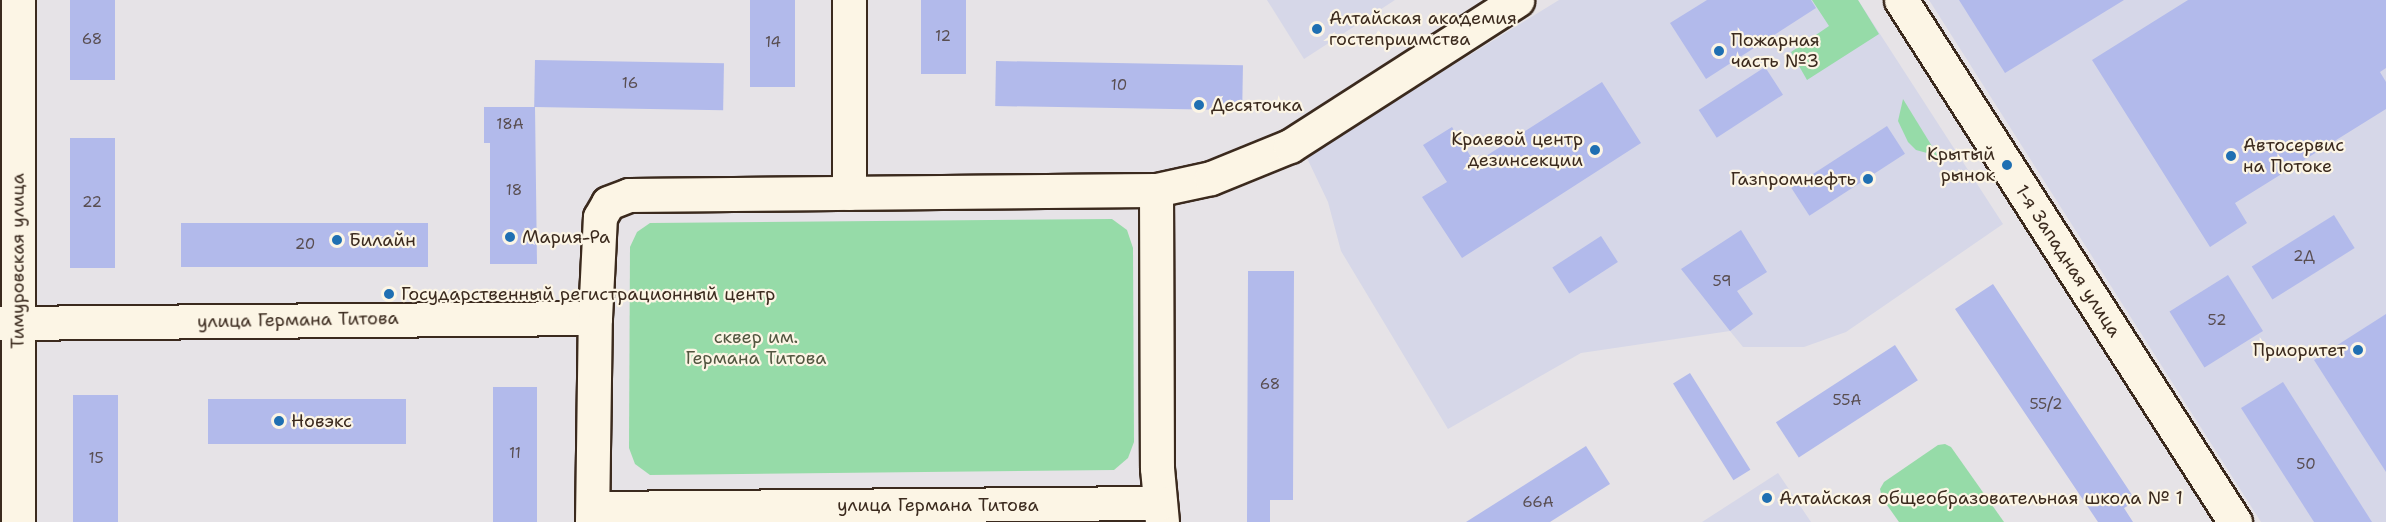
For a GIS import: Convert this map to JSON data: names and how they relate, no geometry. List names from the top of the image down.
{
  "streets": {
    "street": ["Тимуровская улица", "1-я Западная улица", "улица Германа Титова"]
  },
  "crossings": [
    ["Тимуровская улица", "улица Германа Титова"]
  ],
  "parks": ["сквер им. Германа Титова"],
  "places": [
    "Алтайская академия гостеприимства",
    "Пожарная часть №3",
    "Десяточка",
    "Краевой центр дезинсекции",
    "Автосервис на Потоке",
    "Крытый рынок",
    "Газпромнефть",
    "Мария-Ра",
    "Билайн",
    "Государственный регистрационный центр",
    "Приоритет",
    "Новэкс",
    "Алтайская общеобразовательная школа № 1"
  ],
  "house_numbers": [
    "12",
    "68",
    "14",
    "16",
    "10",
    "18А",
    "18",
    "22",
    "20",
    "2Д",
    "59",
    "52",
    "68",
    "55А",
    "55/2",
    "11",
    "15",
    "50",
    "66А"
  ]
}
